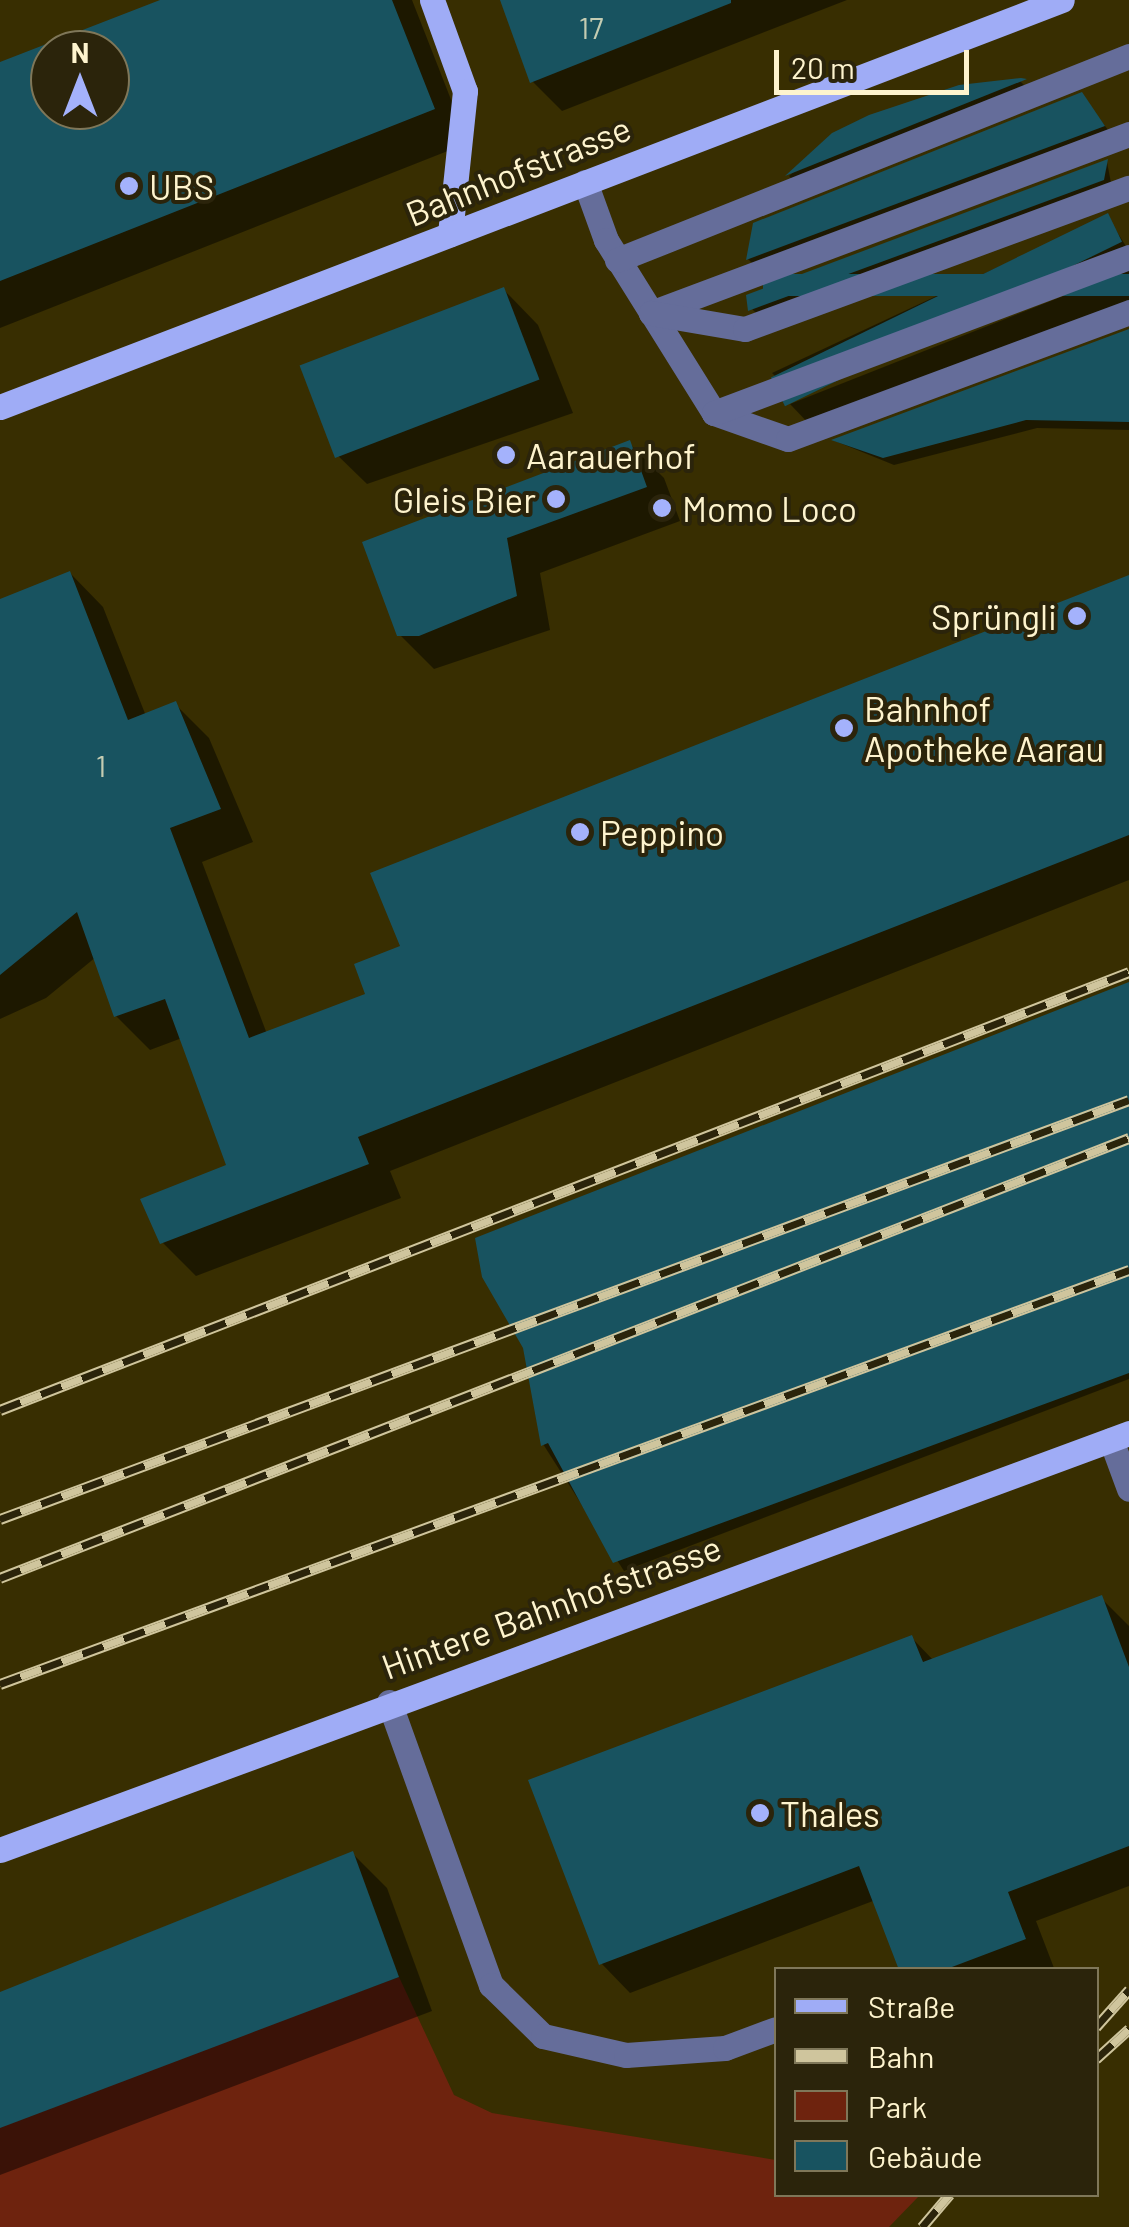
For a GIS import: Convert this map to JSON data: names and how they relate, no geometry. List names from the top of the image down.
{
  "streets": {
    "main road": ["Bahnhofstrasse", "Hintere Bahnhofstrasse"]
  },
  "places": [
    "UBS",
    "Aarauerhof",
    "Gleis Bier",
    "Momo Loco",
    "Sprüngli",
    "Bahnhof Apotheke Aarau",
    "Peppino",
    "Thales"
  ],
  "house_numbers": ["17", "1"],
  "legend": [
    "Straße",
    "Bahn",
    "Park",
    "Gebäude"
  ],
  "scale_bar": "20 m",
  "north": "top"
}
